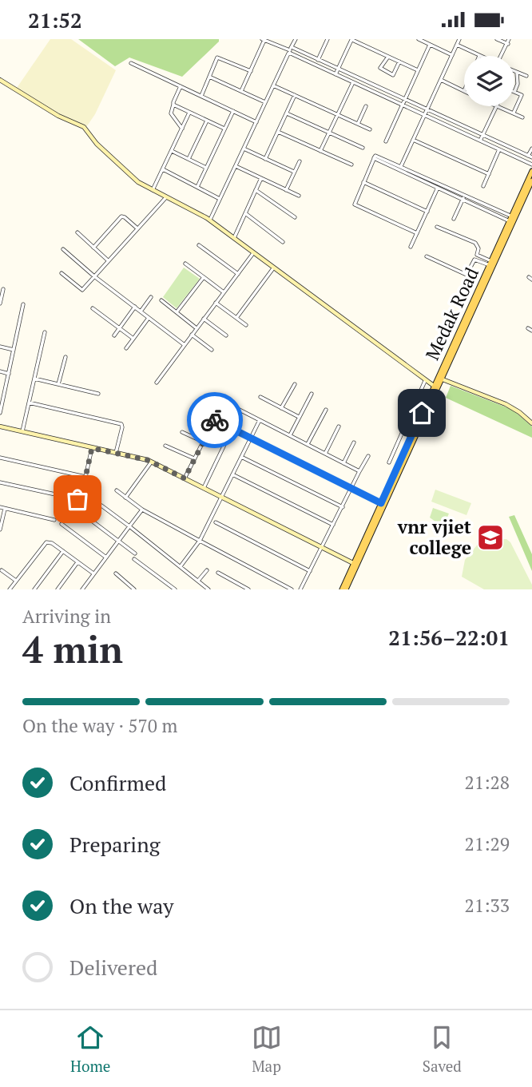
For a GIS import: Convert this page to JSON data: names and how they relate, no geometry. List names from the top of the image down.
{
  "streets": {
    "main road": ["Medak Road"]
  },
  "places": {
    "school or university": ["vnr vjiet college"]
  },
  "page": {
    "status": "21:52",
    "heading": ["4 min", "Arriving in", "21:56–22:01"],
    "bar": "On the way · 570 m",
    "list": [
      ["Confirmed", "21:28"],
      ["Preparing", "21:29"],
      ["On the way", "21:33"],
      "Delivered"
    ],
    "tabs": ["Home", "Map", "Saved"]
  }
}
